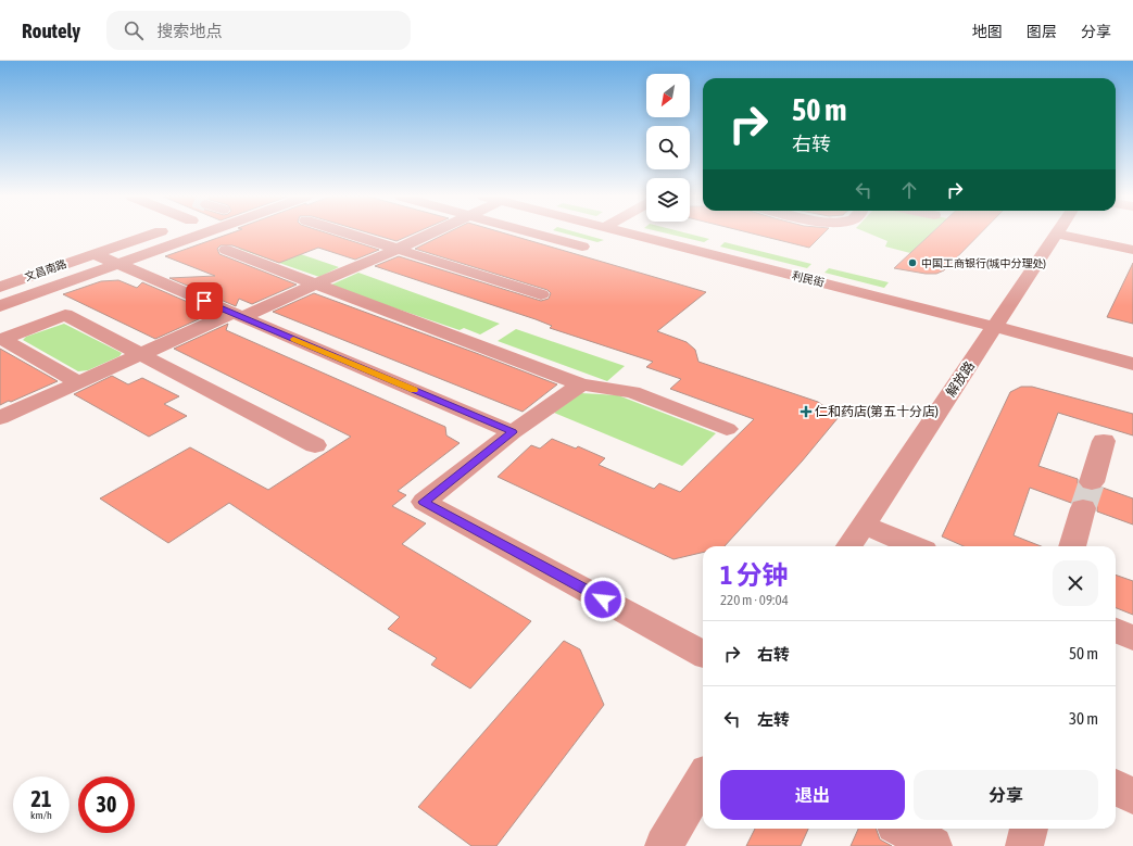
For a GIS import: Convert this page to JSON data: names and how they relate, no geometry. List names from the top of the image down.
{
  "streets": {
    "street": ["文昌南路", "利民街", "解放路"]
  },
  "crossings": [
    ["利民街", "解放路"]
  ],
  "places": {
    "other": ["中国工商银行(城中分理处)"],
    "health": ["仁和药店(第五十分店)"]
  },
  "north": "bottom left",
  "page": {
    "header": "Routely",
    "search": "搜索地点",
    "nav": ["地图", "图层", "分享"],
    "turn": ["50 m", "右转"],
    "heading": ["1 分钟", "220 m · 09:04"],
    "list": [
      {
        "name": "右转",
        "value": "50 m"
      },
      {
        "name": "左转",
        "value": "30 m"
      }
    ],
    "buttons": ["退出", "分享"],
    "speed": "21 km/h",
    "limit": "30"
  }
}
